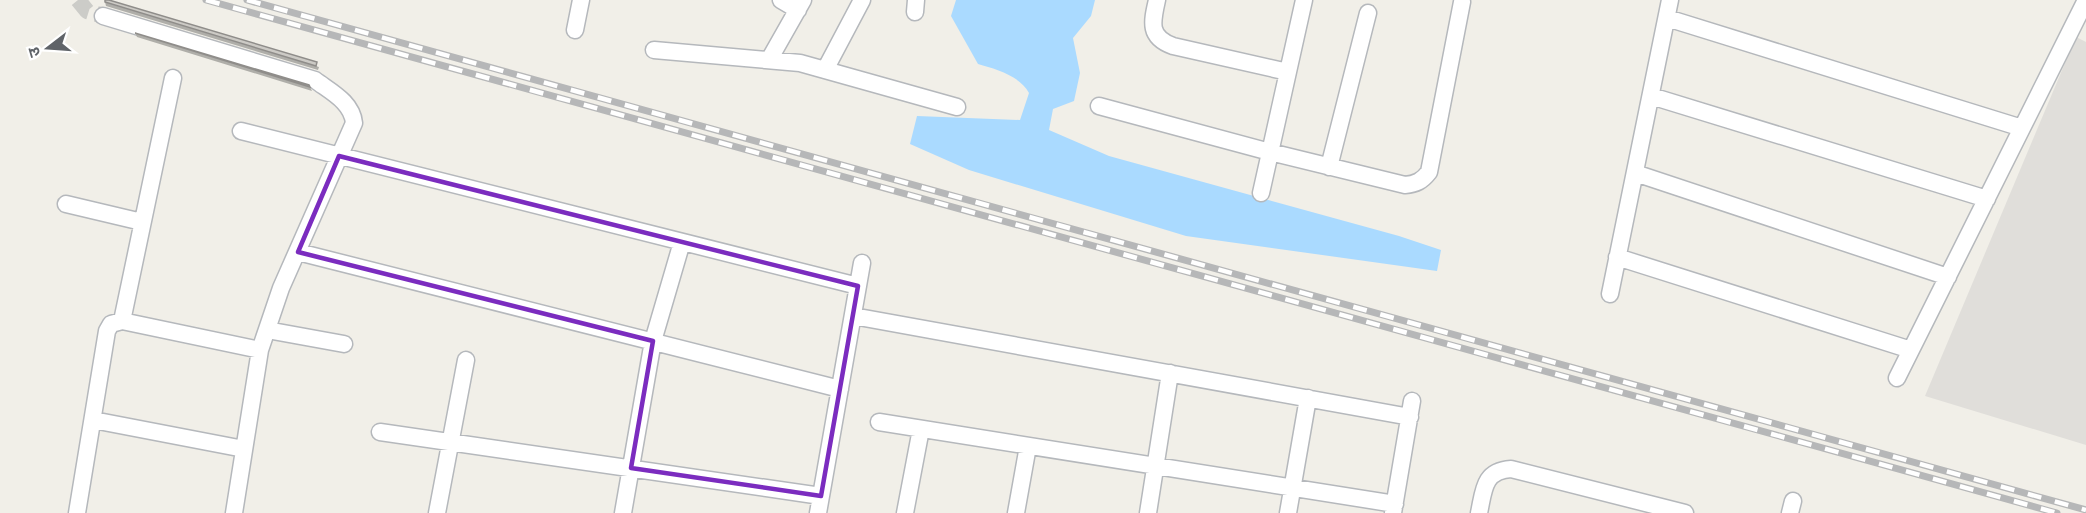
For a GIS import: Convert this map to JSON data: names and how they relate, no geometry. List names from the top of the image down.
{
  "north": "left"
}
